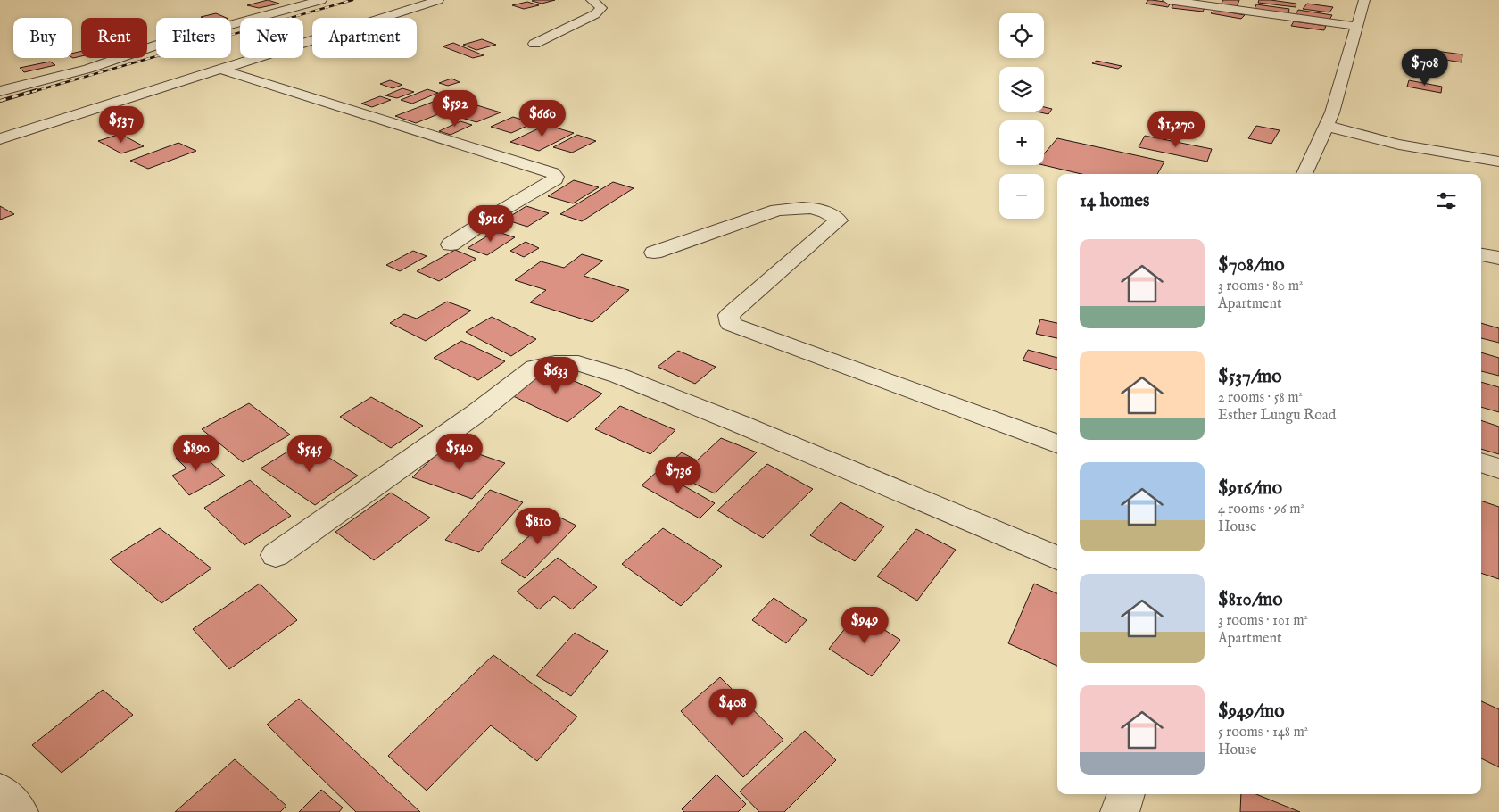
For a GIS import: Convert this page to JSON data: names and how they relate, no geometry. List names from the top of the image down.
{
  "page": {
    "map_buttons": ["+", "−"],
    "chip": [
      "Buy",
      "Rent",
      "Filters",
      "New",
      "Apartment"
    ],
    "price": [
      "$708",
      "$592",
      "$660",
      "$537",
      "$1,270",
      "$916",
      "$633",
      "$540",
      "$890",
      "$545",
      "$736",
      "$810",
      "$949",
      "$408"
    ],
    "heading": "14 homes",
    "list": [
      {
        "name": "$708/mo",
        "note": "3 rooms · 80 m² · Apartment"
      },
      {
        "name": "$537/mo",
        "note": "2 rooms · 58 m² · Esther Lungu Road"
      },
      {
        "name": "$916/mo",
        "note": "4 rooms · 96 m² · House"
      },
      {
        "name": "$810/mo",
        "note": "3 rooms · 101 m² · Apartment"
      },
      {
        "name": "$949/mo",
        "note": "5 rooms · 148 m² · House"
      }
    ]
  }
}
